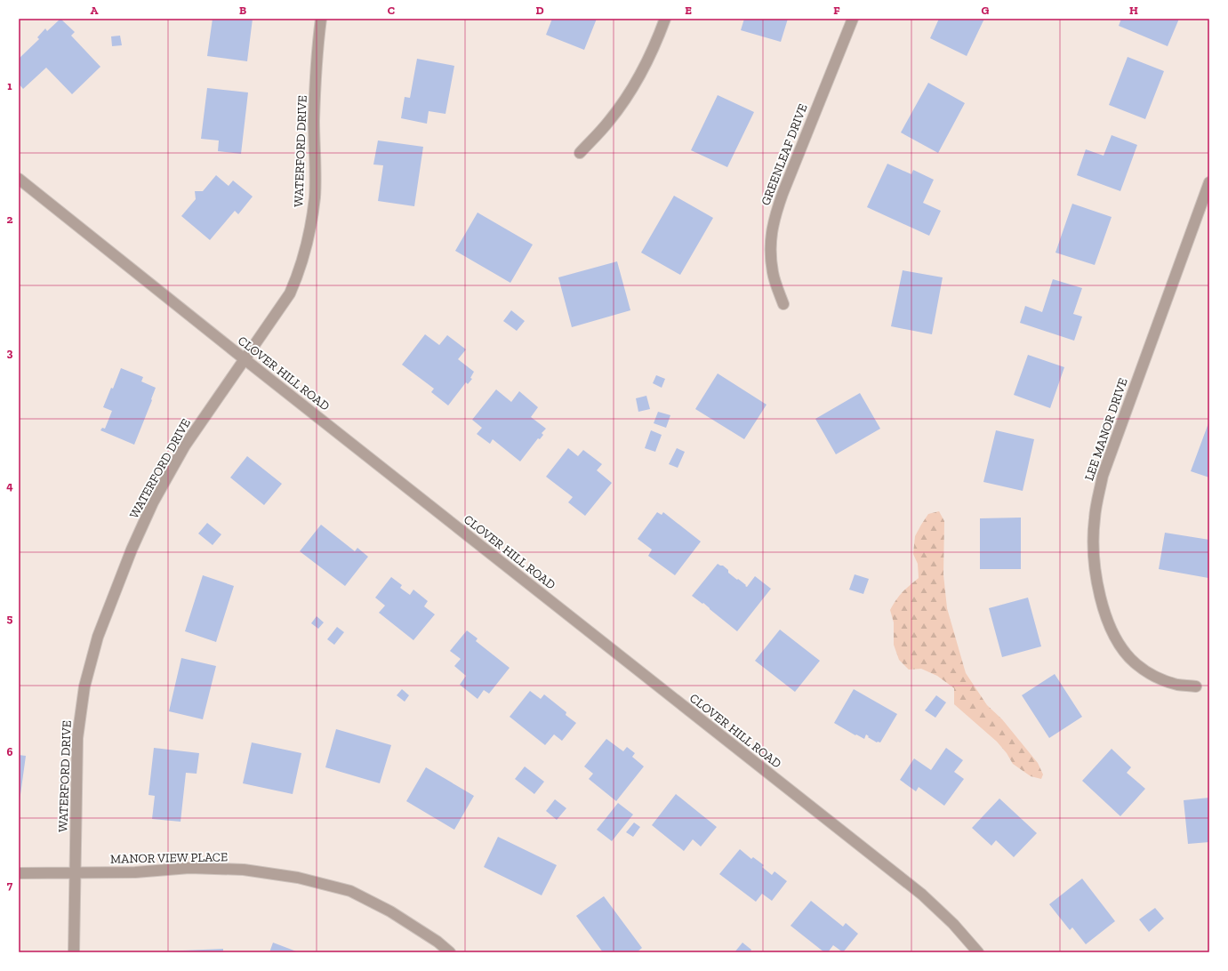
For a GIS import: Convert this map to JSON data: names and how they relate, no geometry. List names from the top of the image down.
{
  "streets": {
    "street": [
      "WATERFORD DRIVE",
      "GREENLEAF DRIVE",
      "CLOVER HILL ROAD",
      "LEE MANOR DRIVE",
      "MANOR VIEW PLACE"
    ]
  },
  "crossings": [
    ["WATERFORD DRIVE", "CLOVER HILL ROAD"],
    ["WATERFORD DRIVE", "MANOR VIEW PLACE"]
  ],
  "grid": {
    "columns": [
      "A",
      "B",
      "C",
      "D",
      "E",
      "F",
      "G",
      "H"
    ],
    "rows": [
      "1",
      "2",
      "3",
      "4",
      "5",
      "6",
      "7"
    ]
  }
}
